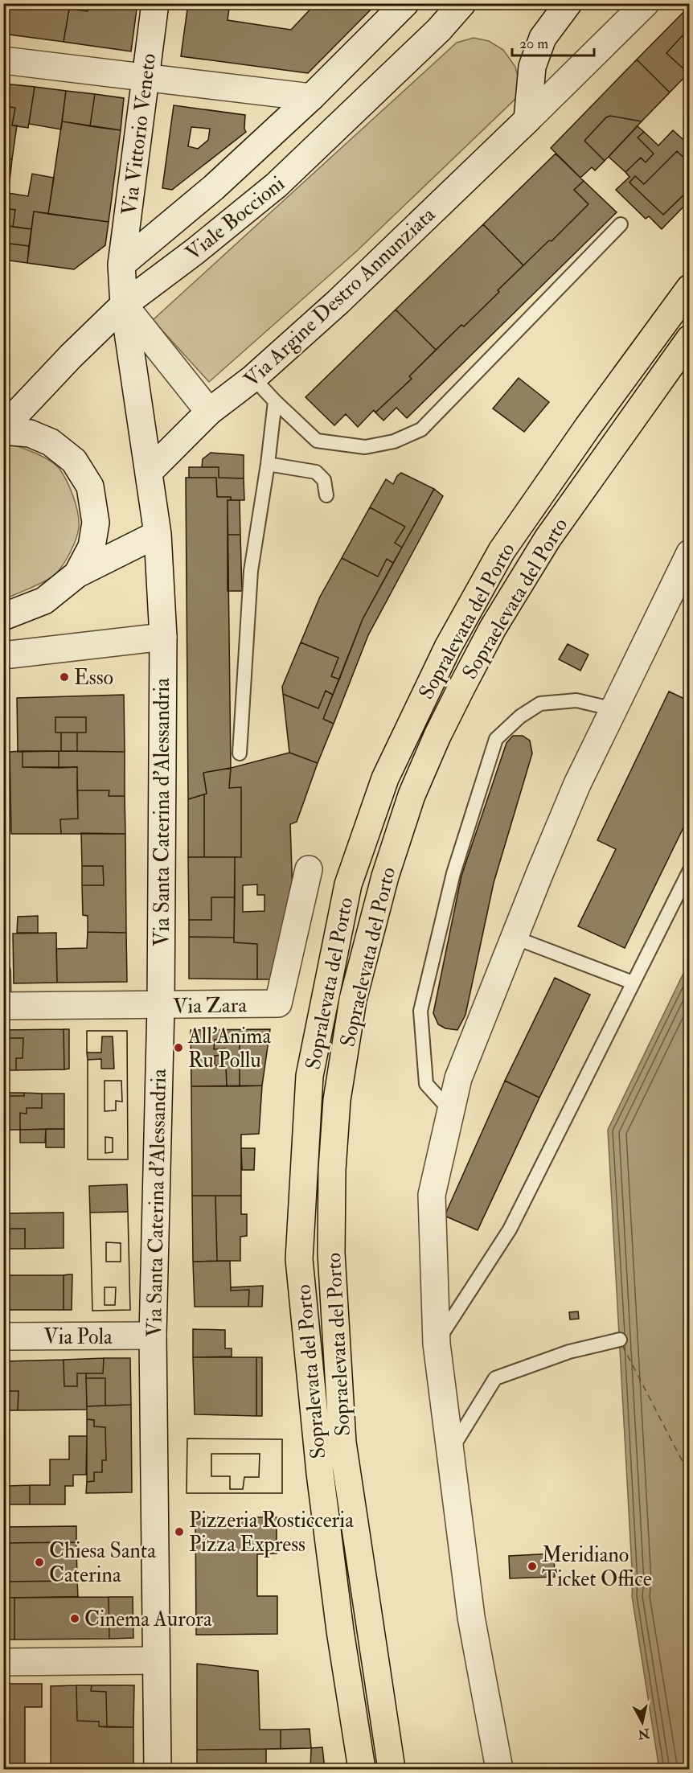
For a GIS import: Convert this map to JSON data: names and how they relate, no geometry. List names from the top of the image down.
{
  "streets": {
    "main road": ["Sopraelevata del Porto", "Sopralevata del Porto"],
    "street": [
      "Via Vittorio Veneto",
      "Viale Boccioni",
      "Via Argine Destro Annunziata",
      "Via Santa Caterina d'Alessandria",
      "Via Zara",
      "Via Pola"
    ]
  },
  "crossings": [
    ["Via Vittorio Veneto", "Viale Boccioni"],
    ["Via Vittorio Veneto", "Via Argine Destro Annunziata"],
    ["Via Vittorio Veneto", "Via Santa Caterina d'Alessandria"],
    ["Via Argine Destro Annunziata", "Via Santa Caterina d'Alessandria"],
    ["Via Santa Caterina d'Alessandria", "Via Zara"],
    ["Via Santa Caterina d'Alessandria", "Via Pola"]
  ],
  "places": [
    "Esso",
    "All'Anima Ru Pollu",
    "Pizzeria Rosticceria Pizza Express",
    "Chiesa Santa Caterina",
    "Meridiano Ticket Office",
    "Cinema Aurora"
  ],
  "scale_bar": "20 m",
  "north": "bottom"
}
